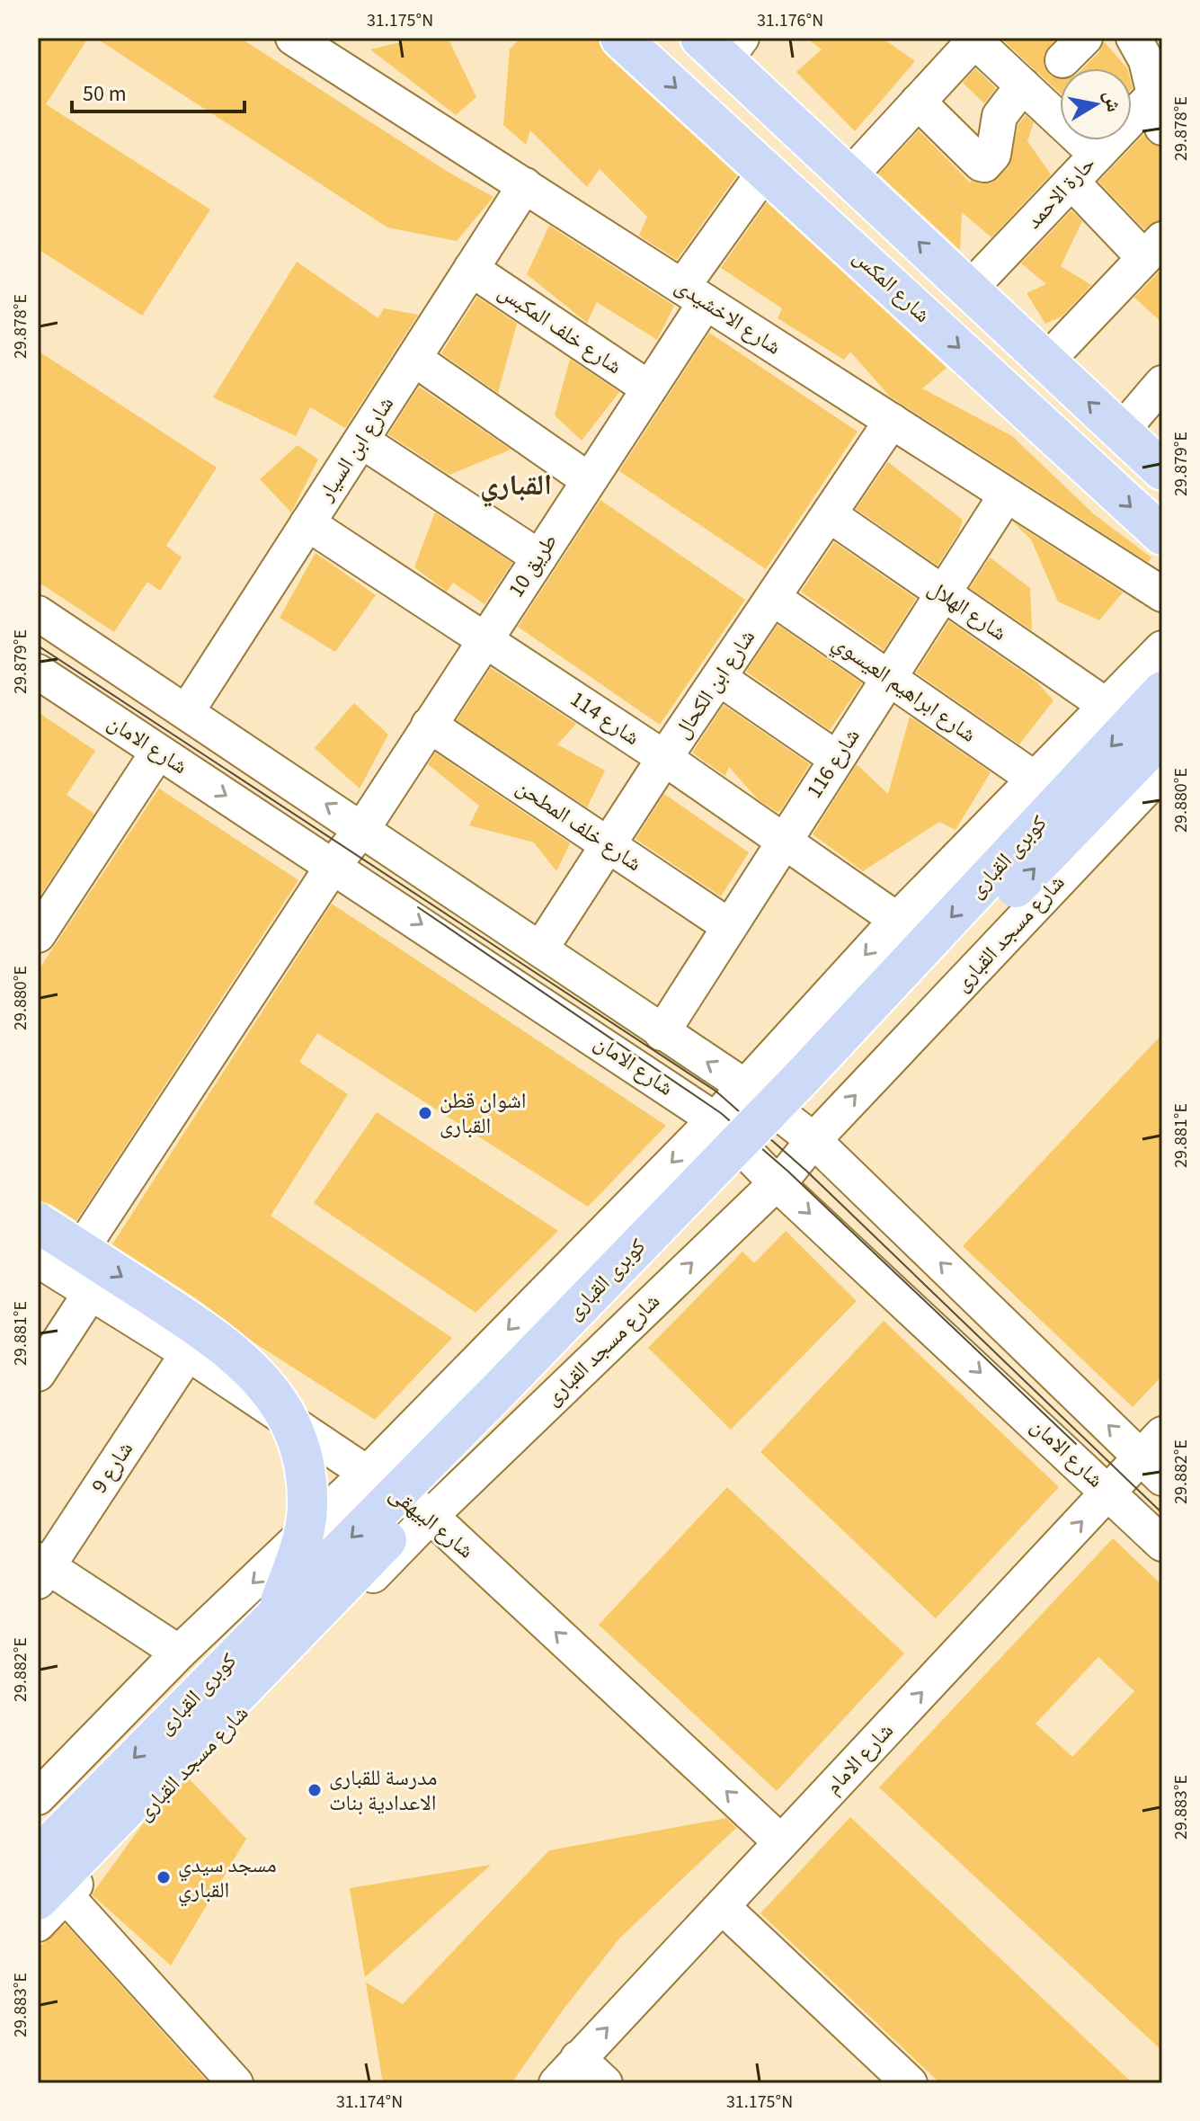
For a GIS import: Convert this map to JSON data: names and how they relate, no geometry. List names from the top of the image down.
{
  "streets": {
    "main road": ["شارع المكس", "كوبرى القبارى"],
    "street": [
      "حارة الاحمد",
      "شارع الاخشيدى",
      "شارع خلف المكبس",
      "شارع ابن السيار",
      "طريق 10",
      "شارع الهلال",
      "شارع ابن الكحال",
      "شارع ابراهيم العيسوي",
      "شارع 114",
      "شارع الامان",
      "شارع 116",
      "شارع خلف المطحن",
      "شارع مسجد القبارى",
      "شارع 9",
      "شارع البيهقى",
      "شارع الامام"
    ]
  },
  "crossings": [
    ["شارع المكس", "طريق 10"],
    ["شارع الاخشيدى", "شارع ابن السيار"],
    ["شارع الاخشيدى", "طريق 10"],
    ["شارع الاخشيدى", "شارع ابن الكحال"],
    ["شارع الاخشيدى", "شارع 116"],
    ["شارع خلف المكبس", "شارع ابن السيار"],
    ["شارع خلف المكبس", "طريق 10"],
    ["شارع ابن السيار", "شارع 114"],
    ["شارع ابن السيار", "شارع الامان"],
    ["طريق 10", "شارع 114"],
    ["طريق 10", "شارع الامان"],
    ["طريق 10", "شارع خلف المطحن"],
    ["طريق 10", "شارع البيهقى"],
    ["شارع الهلال", "شارع ابن الكحال"],
    ["شارع الهلال", "شارع 116"],
    ["شارع ابن الكحال", "شارع ابراهيم العيسوي"],
    ["شارع ابن الكحال", "شارع 114"],
    ["شارع ابن الكحال", "شارع الامان"],
    ["شارع ابن الكحال", "شارع خلف المطحن"],
    ["شارع ابراهيم العيسوي", "شارع 116"],
    ["شارع 114", "شارع 116"],
    ["شارع الامان", "شارع 116"],
    ["شارع الامان", "شارع مسجد القبارى"],
    ["شارع الامان", "شارع الامام"],
    ["شارع 116", "شارع خلف المطحن"],
    ["كوبرى القبارى", "شارع مسجد القبارى"],
    ["شارع مسجد القبارى", "شارع البيهقى"],
    ["شارع 9", "شارع البيهقى"],
    ["شارع البيهقى", "شارع الامام"]
  ],
  "one_way": ["شارع البيهقى", "شارع الامام"],
  "districts": ["القباري"],
  "places": ["اشوان قطن القبارى", "مدرسة للقبارى الاعدادية بنات", "مسجد سيدي القباري"],
  "scale_bar": "50 m",
  "north": "right",
  "coordinates": [
    "31.175°N",
    "31.176°N",
    "29.878°E",
    "29.879°E",
    "29.880°E",
    "29.881°E",
    "29.882°E",
    "29.883°E",
    "31.174°N"
  ]
}
